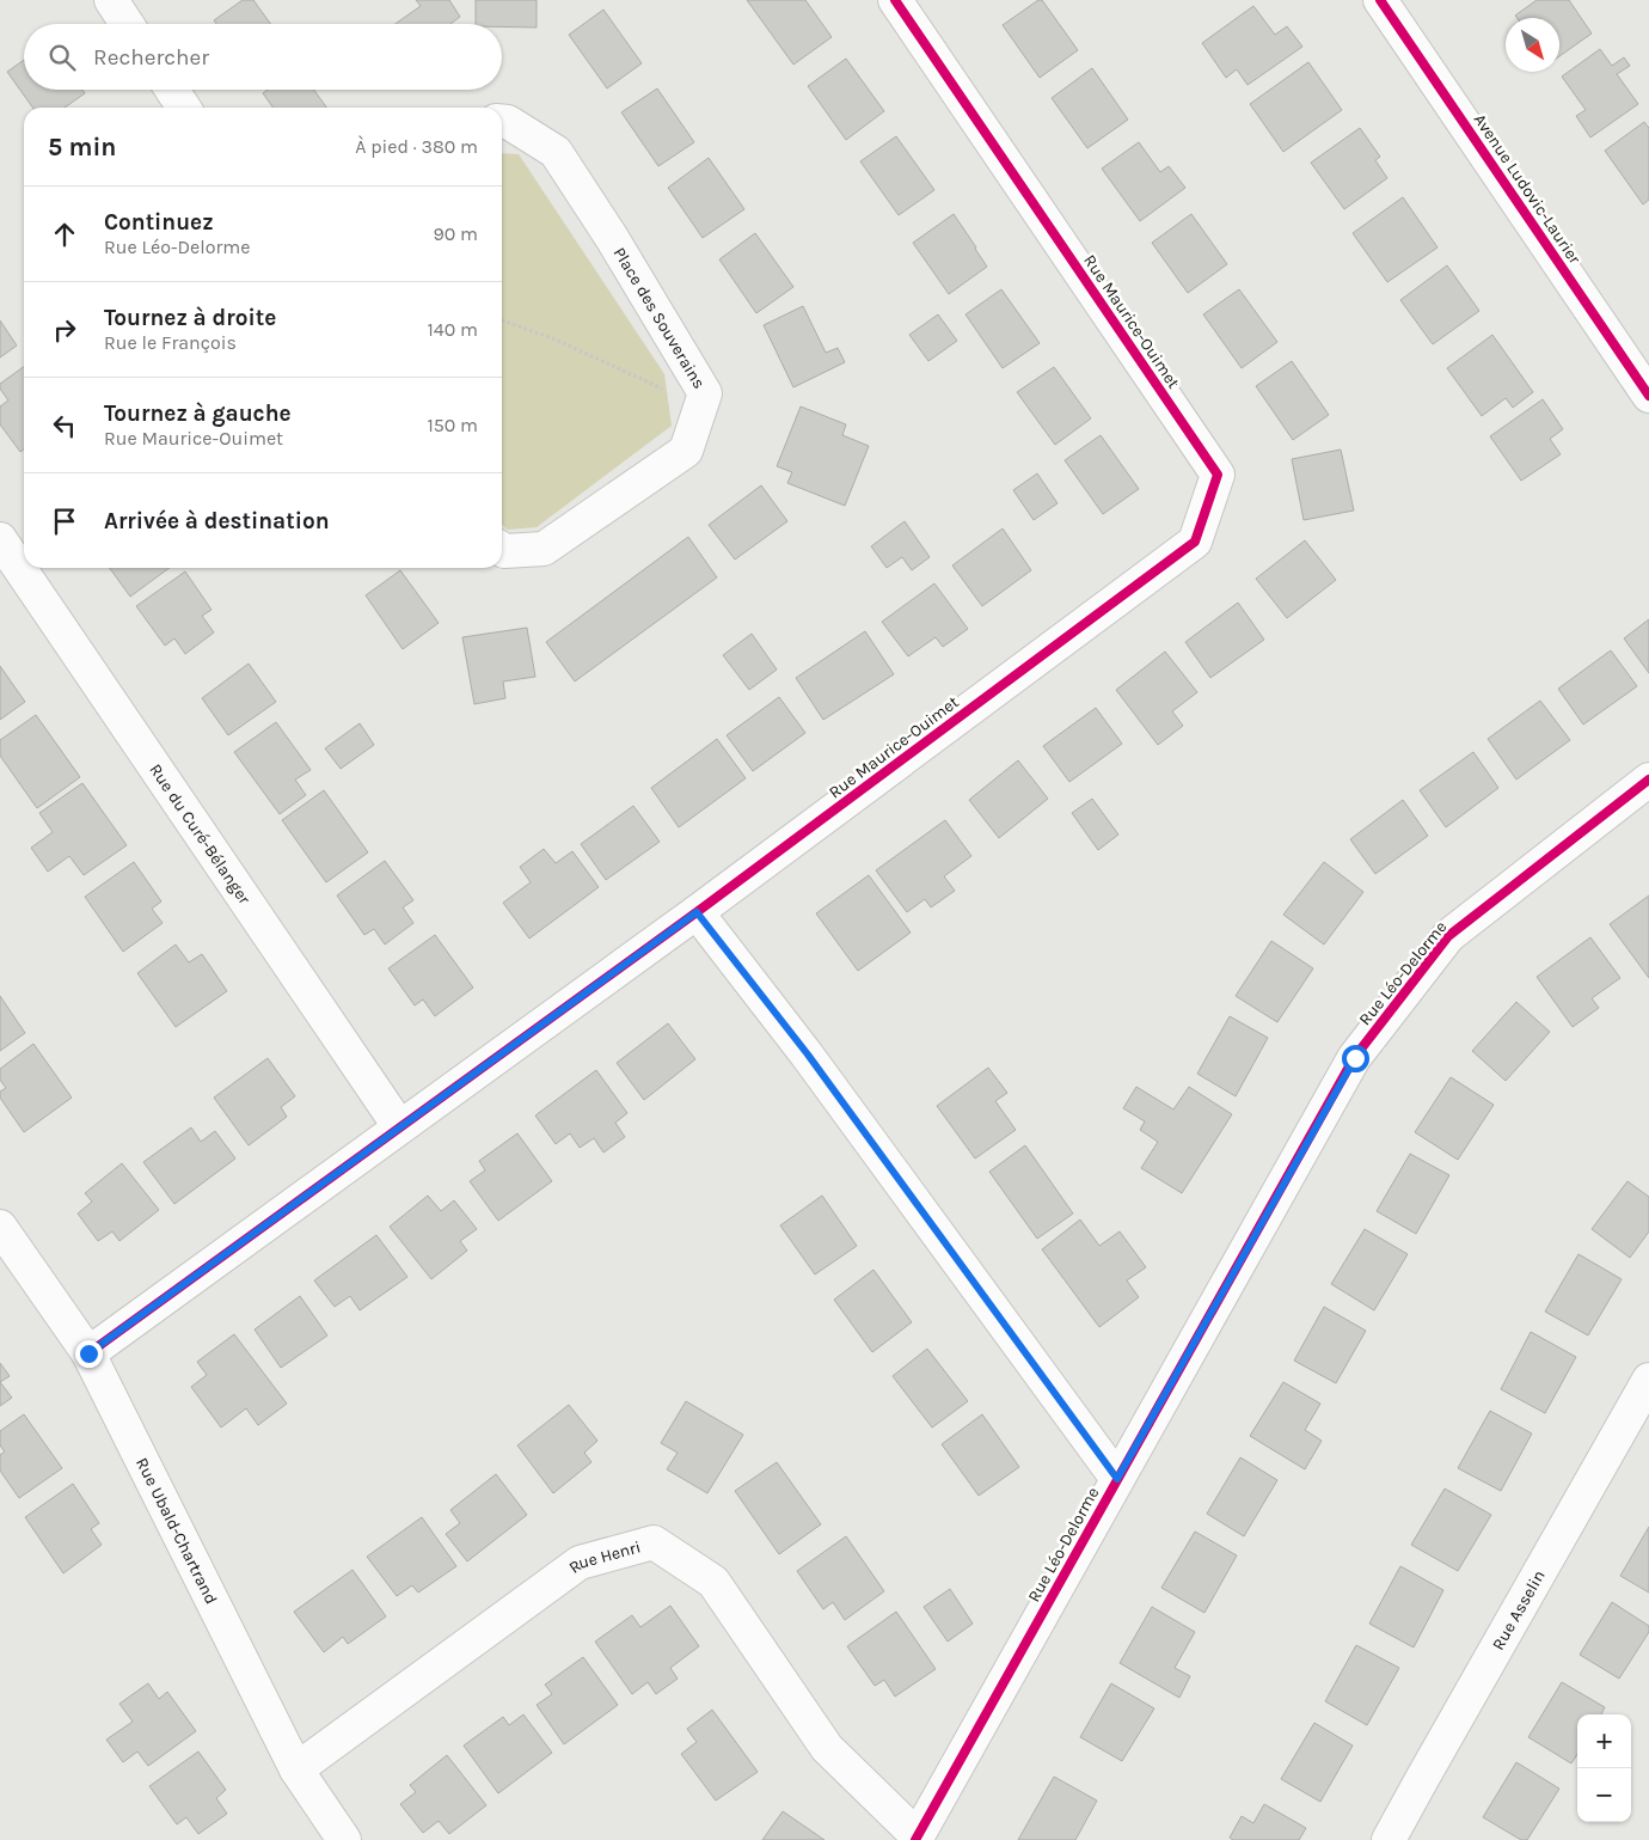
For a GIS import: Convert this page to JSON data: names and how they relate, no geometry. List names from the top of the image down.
{
  "streets": {
    "street": [
      "Avenue Ludovic-Laurier",
      "Place des Souverains",
      "Rue Maurice-Ouimet",
      "Rue du Curé-Bélanger",
      "Rue Léo-Delorme",
      "Rue Ubald-Chartrand",
      "Rue Henri",
      "Rue Asselin"
    ]
  },
  "crossings": [
    ["Rue Maurice-Ouimet", "Rue du Curé-Bélanger"],
    ["Rue Maurice-Ouimet", "Rue Ubald-Chartrand"],
    ["Rue Léo-Delorme", "Rue Henri"],
    ["Rue Ubald-Chartrand", "Rue Henri"]
  ],
  "north": "bottom right",
  "page": {
    "search": "Rechercher",
    "heading": ["5 min", "À pied · 380 m"],
    "list": [
      ["Continuez", "Rue Léo-Delorme", "90 m"],
      ["Tournez à droite", "Rue le François", "140 m"],
      ["Tournez à gauche", "Rue Maurice-Ouimet", "150 m"],
      "Arrivée à destination"
    ],
    "map_buttons": ["+", "−"]
  }
}
